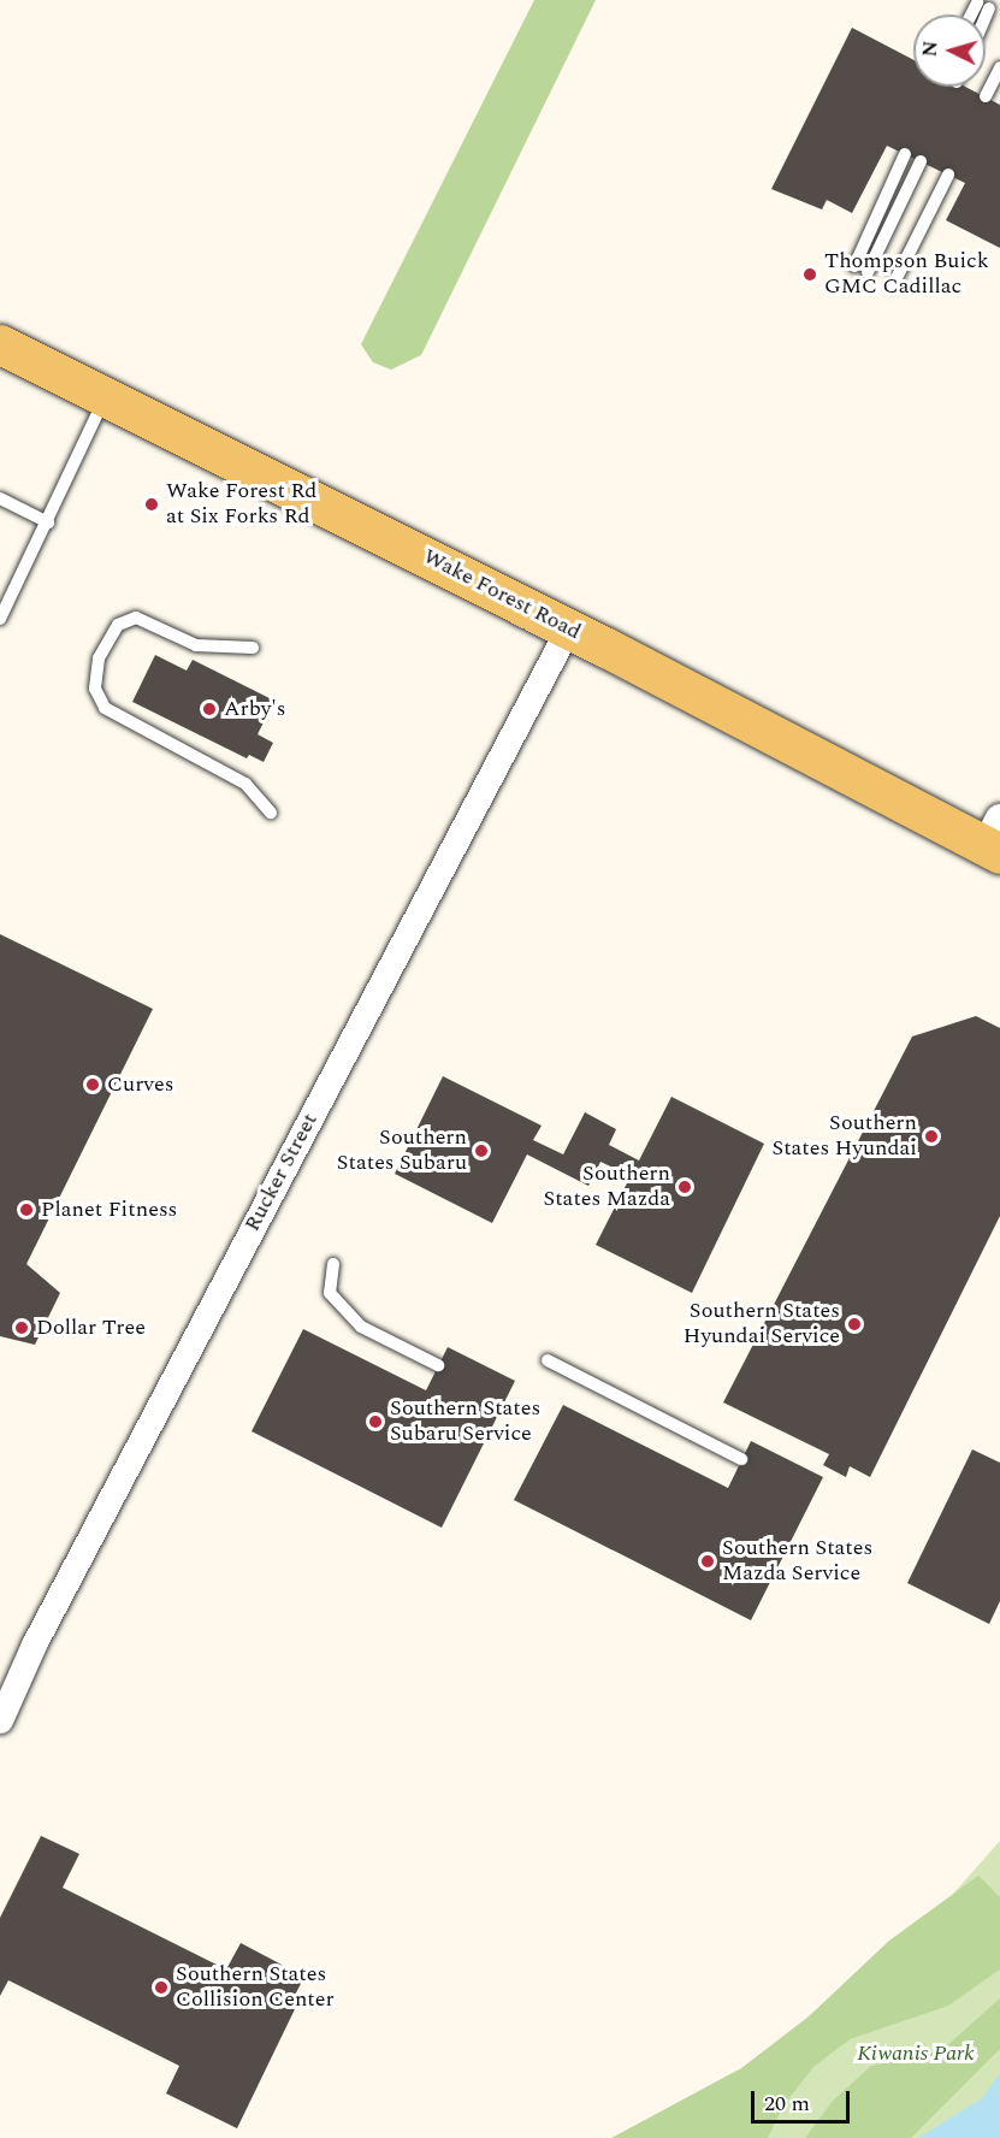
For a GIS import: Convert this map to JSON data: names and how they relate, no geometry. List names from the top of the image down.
{
  "streets": {
    "main road": ["Wake Forest Road"],
    "street": ["Rucker Street"]
  },
  "crossings": [
    ["Wake Forest Road", "Rucker Street"]
  ],
  "parks": ["Kiwanis Park"],
  "places": [
    "Thompson Buick GMC Cadillac",
    "Wake Forest Rd at Six Forks Rd",
    "Arby's",
    "Curves",
    "Southern States Hyundai",
    "Southern States Subaru",
    "Southern States Mazda",
    "Planet Fitness",
    "Southern States Hyundai Service",
    "Dollar Tree",
    "Southern States Subaru Service",
    "Southern States Mazda Service",
    "Southern States Collision Center"
  ],
  "scale_bar": "20 m",
  "north": "left"
}
